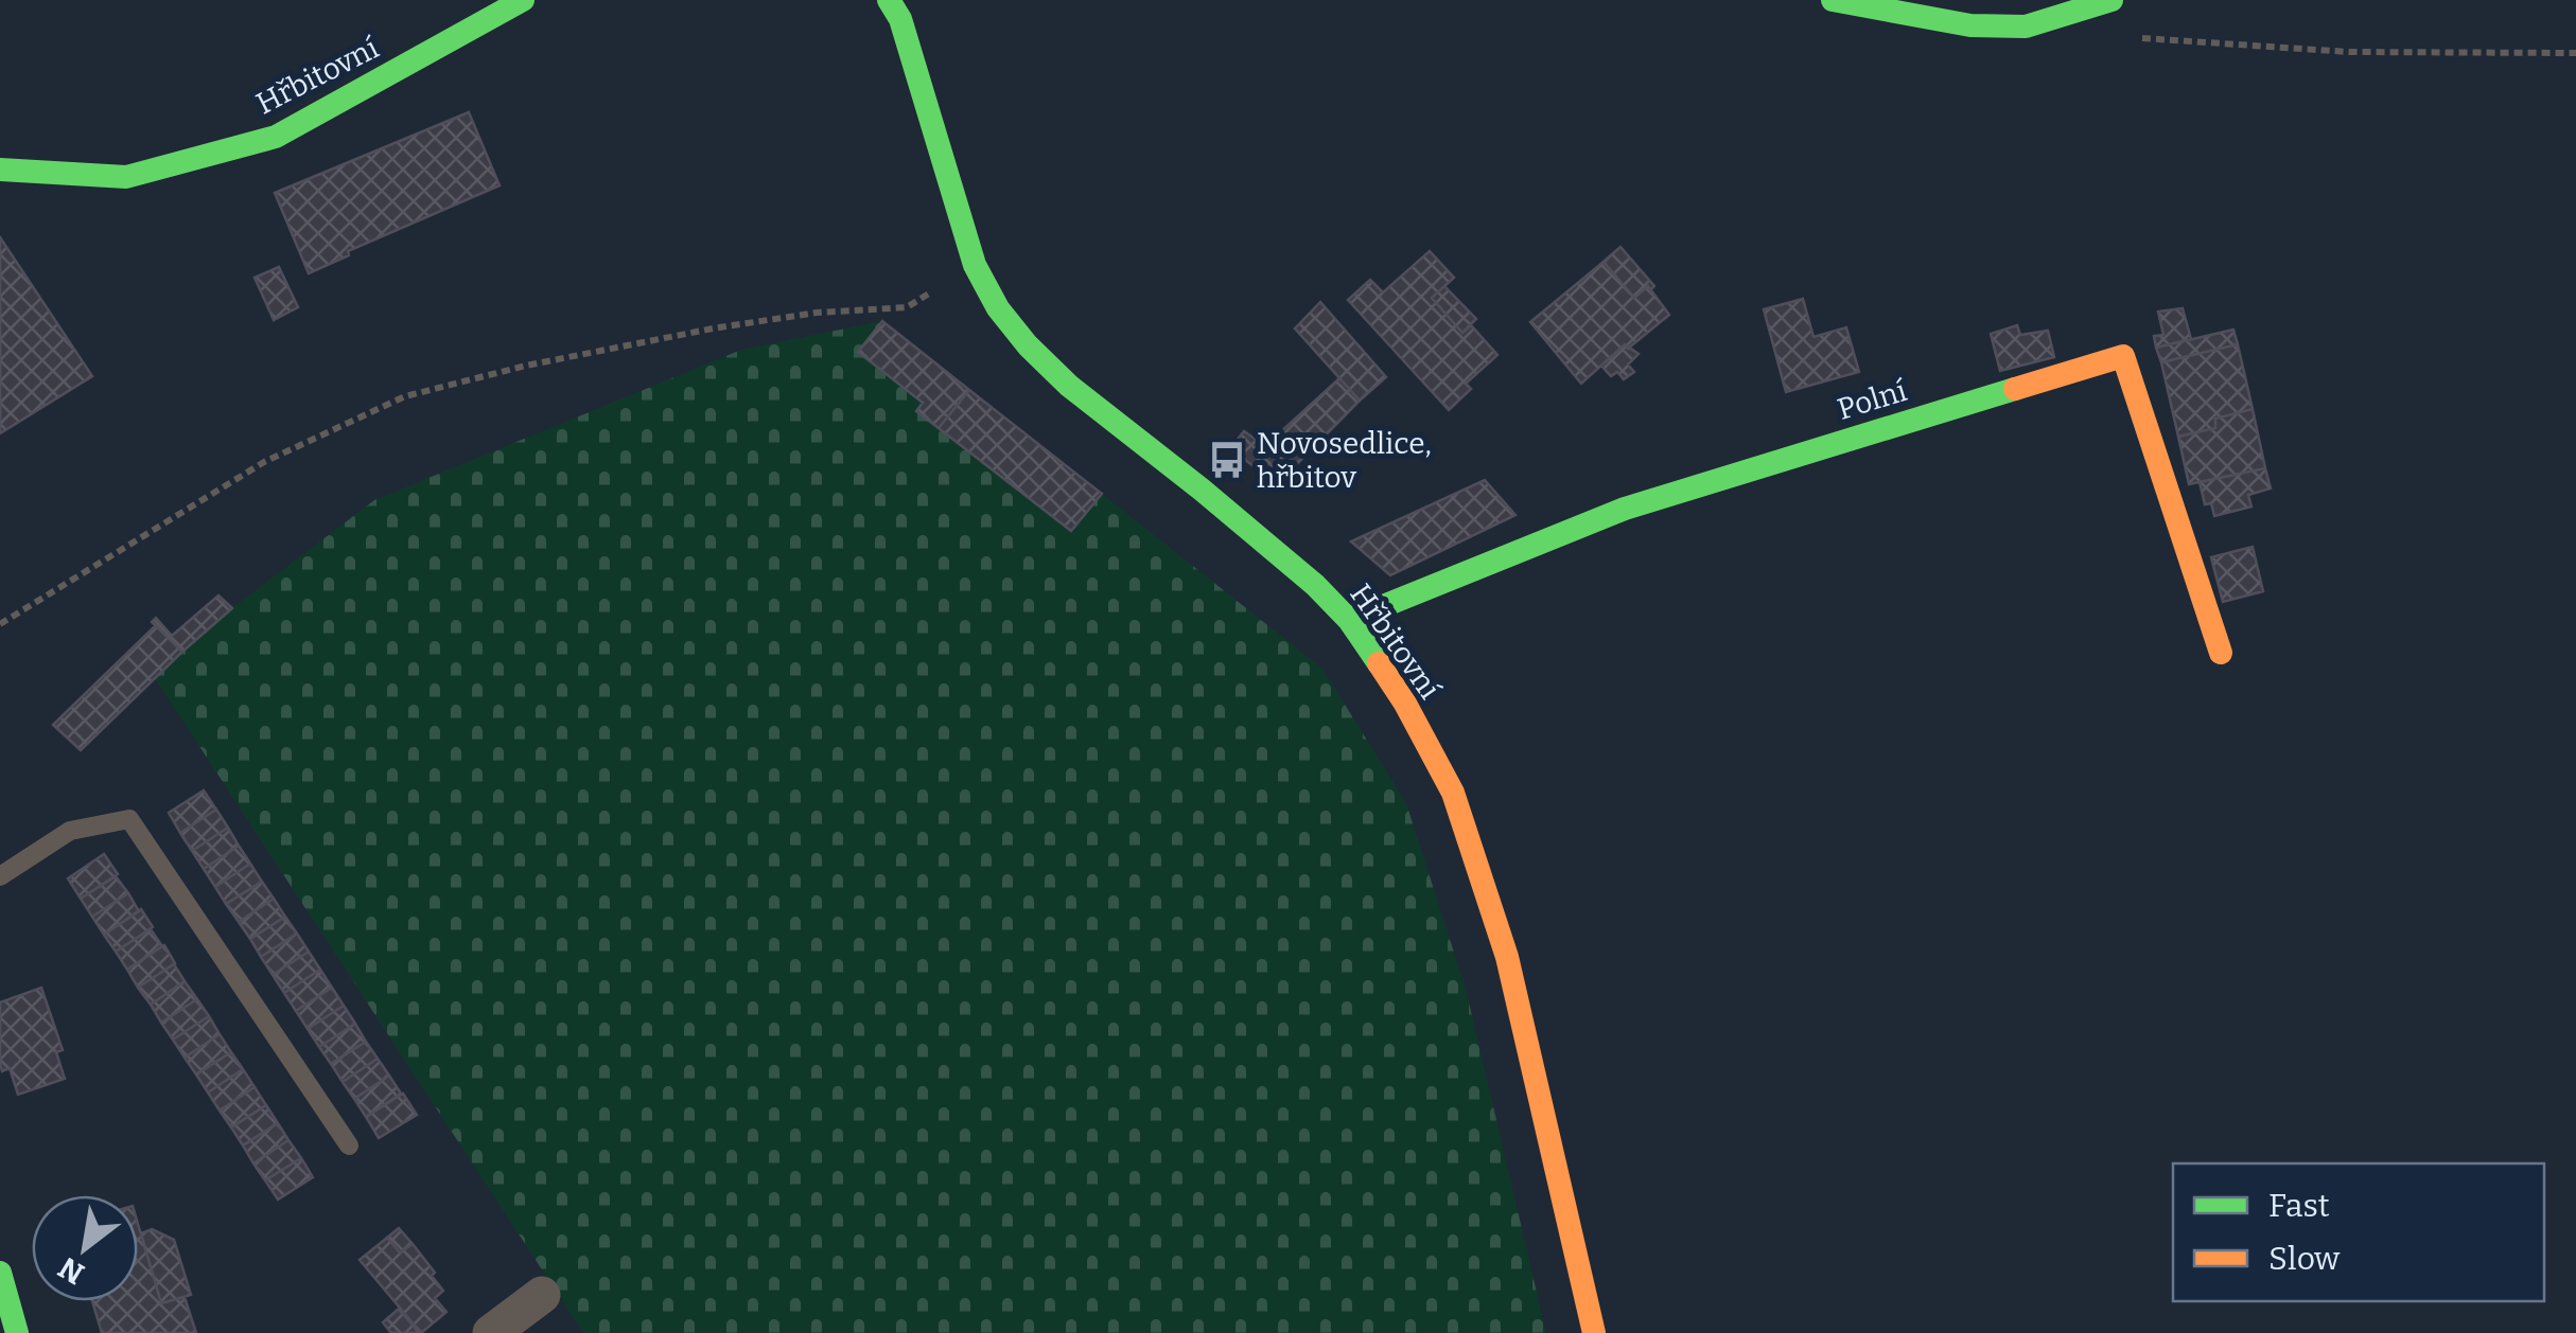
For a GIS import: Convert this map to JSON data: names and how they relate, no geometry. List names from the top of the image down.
{
  "streets": {
    "street": ["Hřbitovní", "Polní"]
  },
  "crossings": [
    ["Hřbitovní", "Polní"]
  ],
  "places": {
    "bus stop": ["Novosedlice, hřbitov"]
  },
  "legend": ["Fast", "Slow"],
  "north": "bottom left"
}
